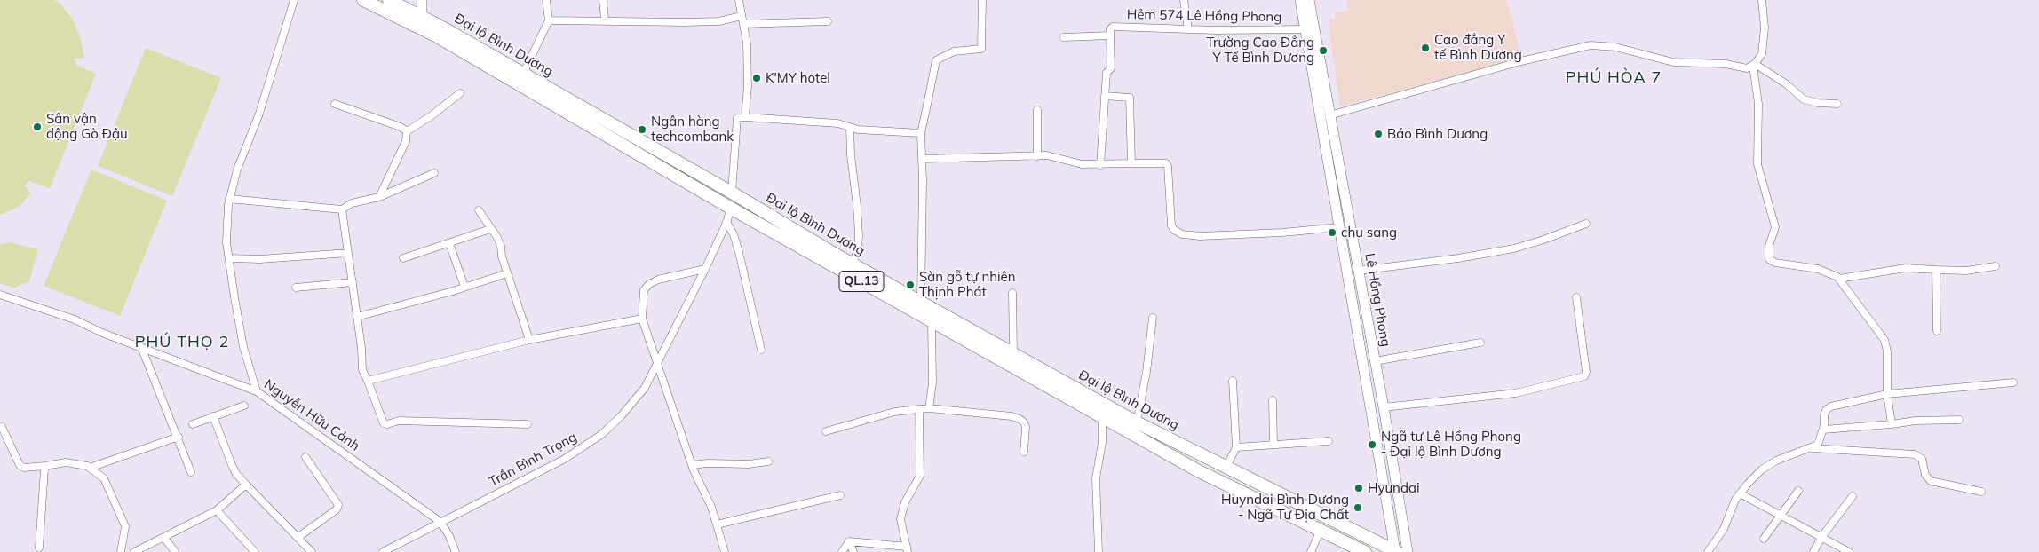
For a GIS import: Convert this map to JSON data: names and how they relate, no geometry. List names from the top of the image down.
{
  "streets": {
    "highway": ["Đại lộ Bình Dương", "QL.13"],
    "street": [
      "Hẻm 574 Lê Hồng Phong",
      "Lê Hồng Phong",
      "Nguyễn Hữu Cảnh",
      "Trần Bình Trọng"
    ]
  },
  "crossings": [
    ["Hẻm 574 Lê Hồng Phong", "Lê Hồng Phong"],
    ["Đại lộ Bình Dương", "Lê Hồng Phong"],
    ["Đại lộ Bình Dương", "Trần Bình Trọng"],
    ["Nguyễn Hữu Cảnh", "Trần Bình Trọng"]
  ],
  "districts": ["PHÚ HÒA 7", "PHÚ THỌ 2"],
  "places": [
    "Cao đẳng Y tế Bình Dương",
    "Trường Cao Đẳng Y Tế Bình Dương",
    "K'MY hotel",
    "Sân vận động Gò Đậu",
    "Ngân hàng techcombank",
    "Báo Bình Dương",
    "chu sang",
    "Sàn gỗ tự nhiên Thịnh Phát",
    "Ngã tư Lê Hồng Phong - Đại lộ Bình Dương",
    "Hyundai",
    "Huyndai Bình Dương - Ngã Tư Địa Chất"
  ]
}
